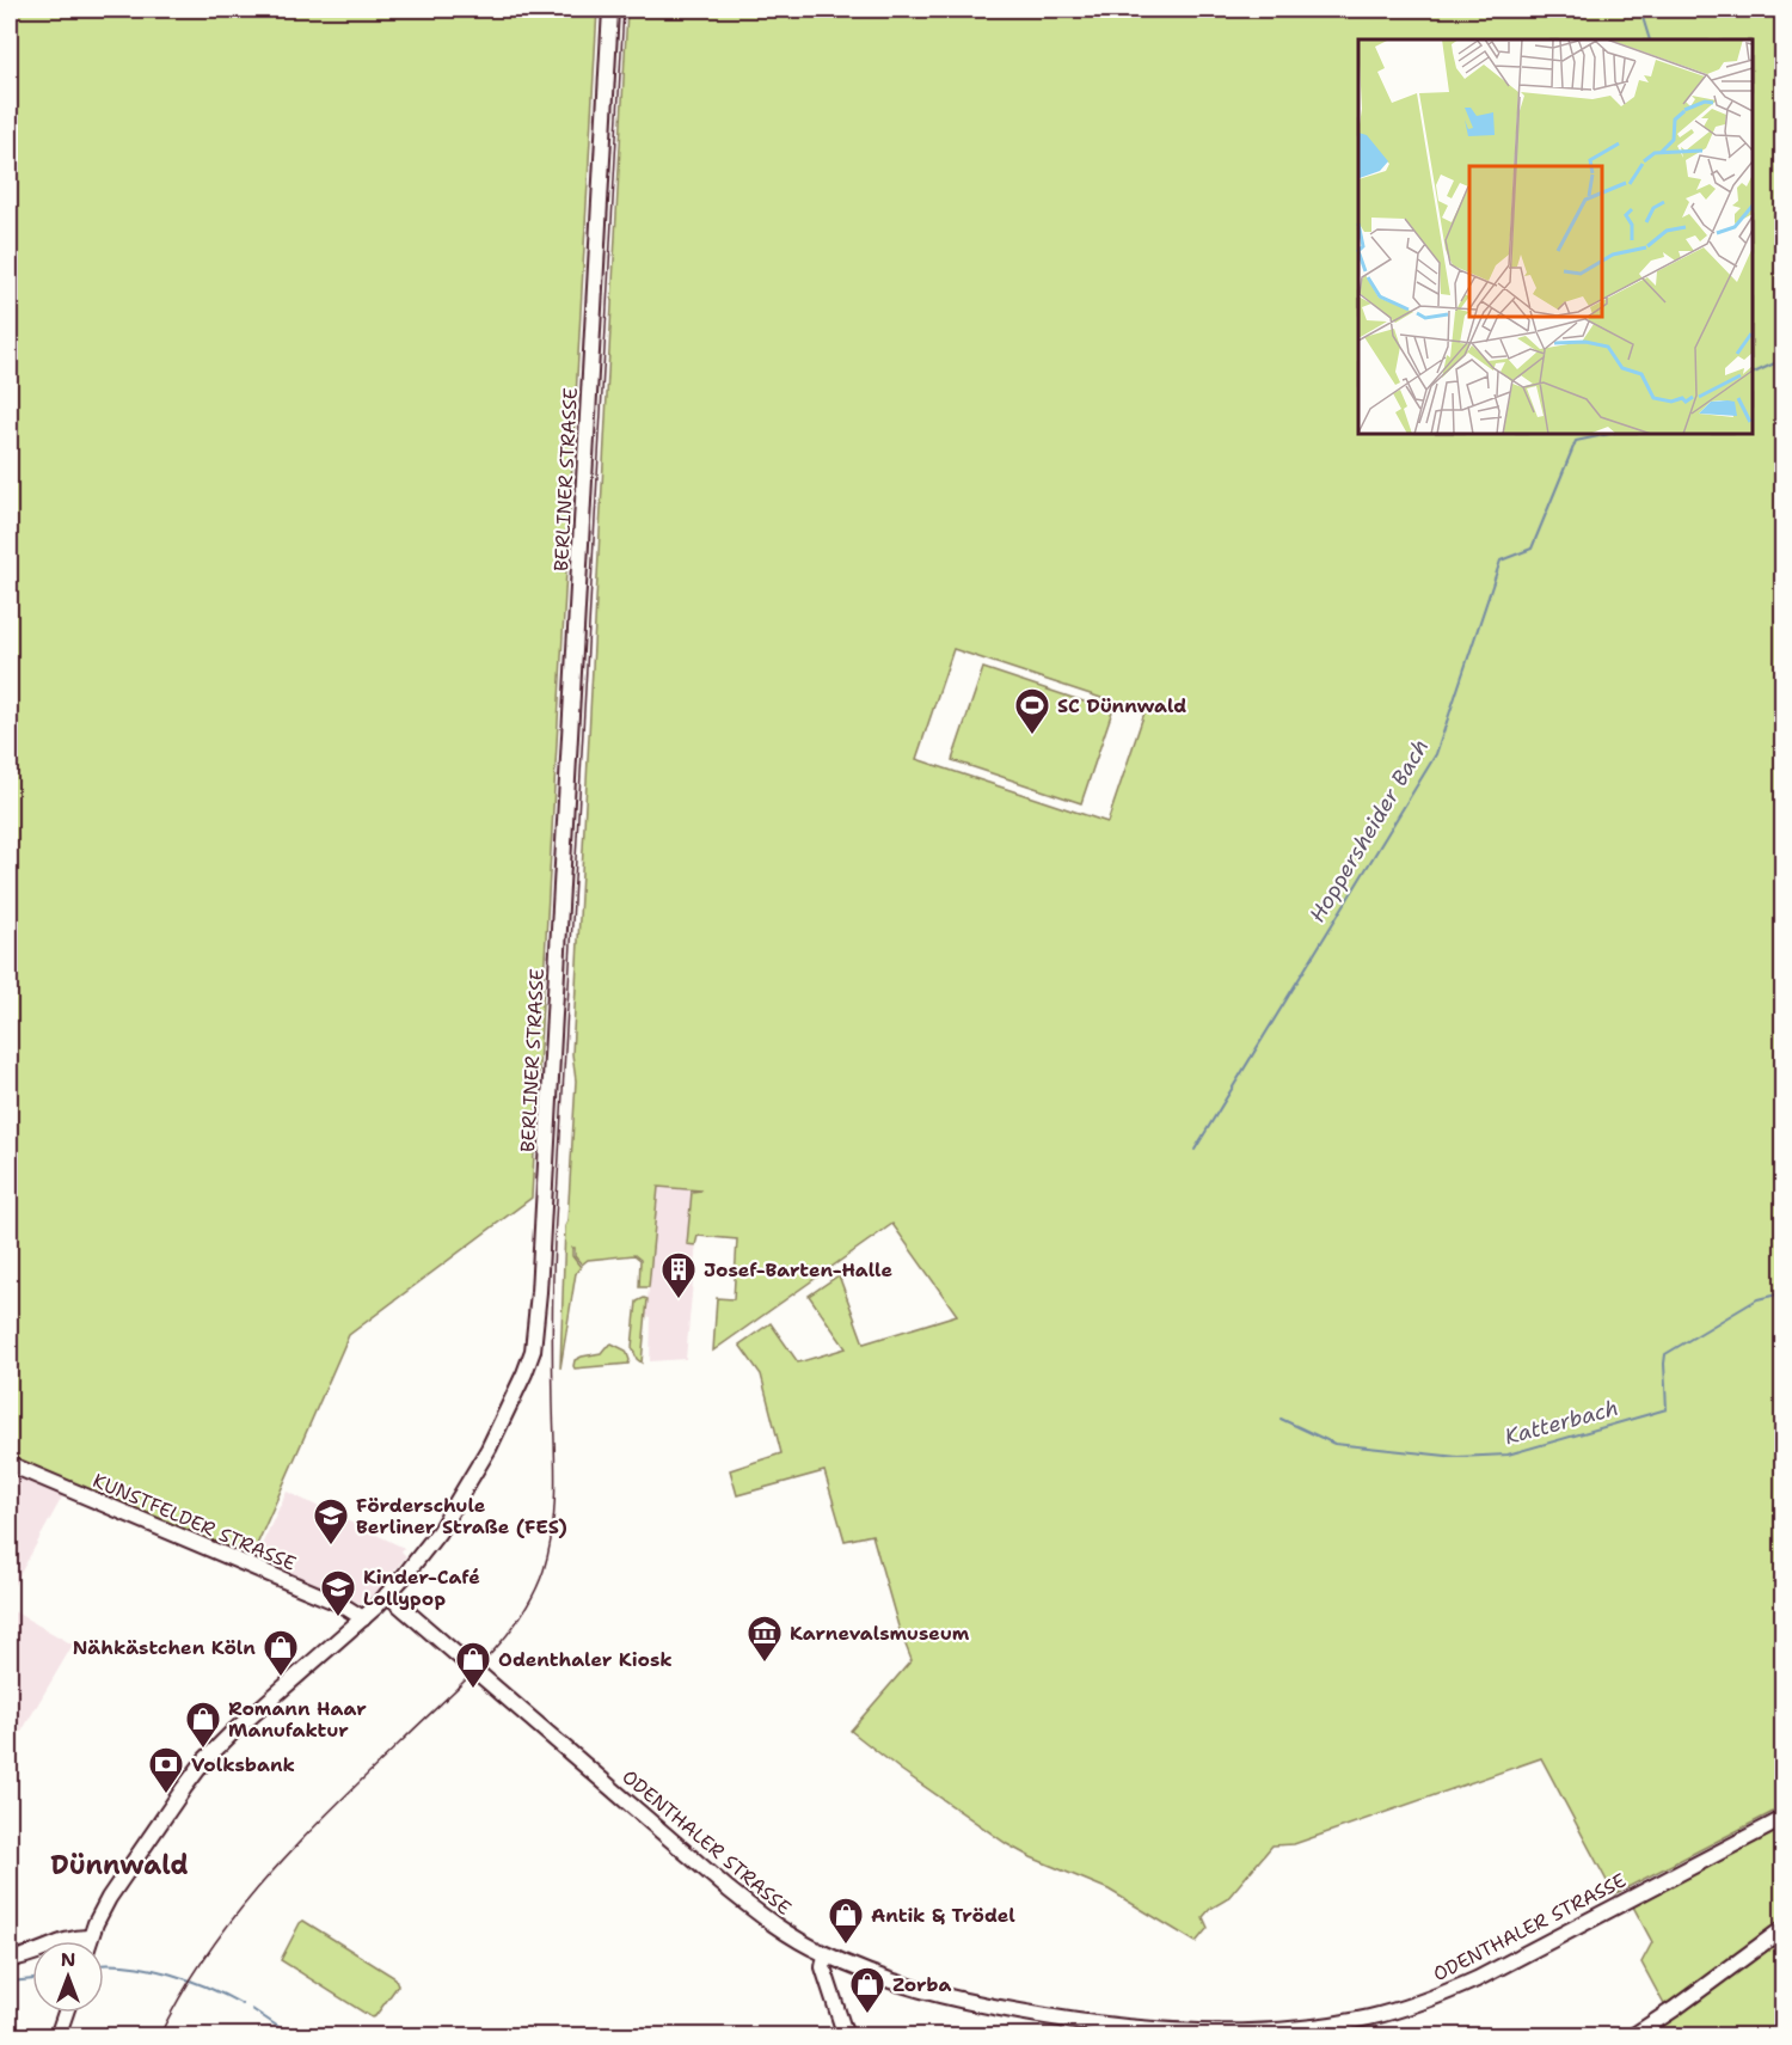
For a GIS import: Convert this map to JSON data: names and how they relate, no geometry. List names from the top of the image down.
{
  "streets": {
    "main road": ["BERLINER STRASSE", "KUNSTFELDER STRASSE", "ODENTHALER STRASSE"]
  },
  "crossings": [
    ["BERLINER STRASSE", "KUNSTFELDER STRASSE"],
    ["BERLINER STRASSE", "ODENTHALER STRASSE"]
  ],
  "districts": ["Dünnwald"],
  "water": ["Hoppersheider Bach", "Katterbach"],
  "places": {
    "sports": ["SC Dünnwald"],
    "building": ["Josef-Barten-Halle"],
    "school or university": ["Förderschule Berliner Straße (FES)", "Kinder-Café Lollypop"],
    "museum": ["Karnevalsmuseum"],
    "shop": [
      "Nähkästchen Köln",
      "Odenthaler Kiosk",
      "Romann Haar Manufaktur",
      "Antik & Trödel",
      "Zorba"
    ],
    "bank": ["Volksbank"]
  },
  "north": "top"
}
